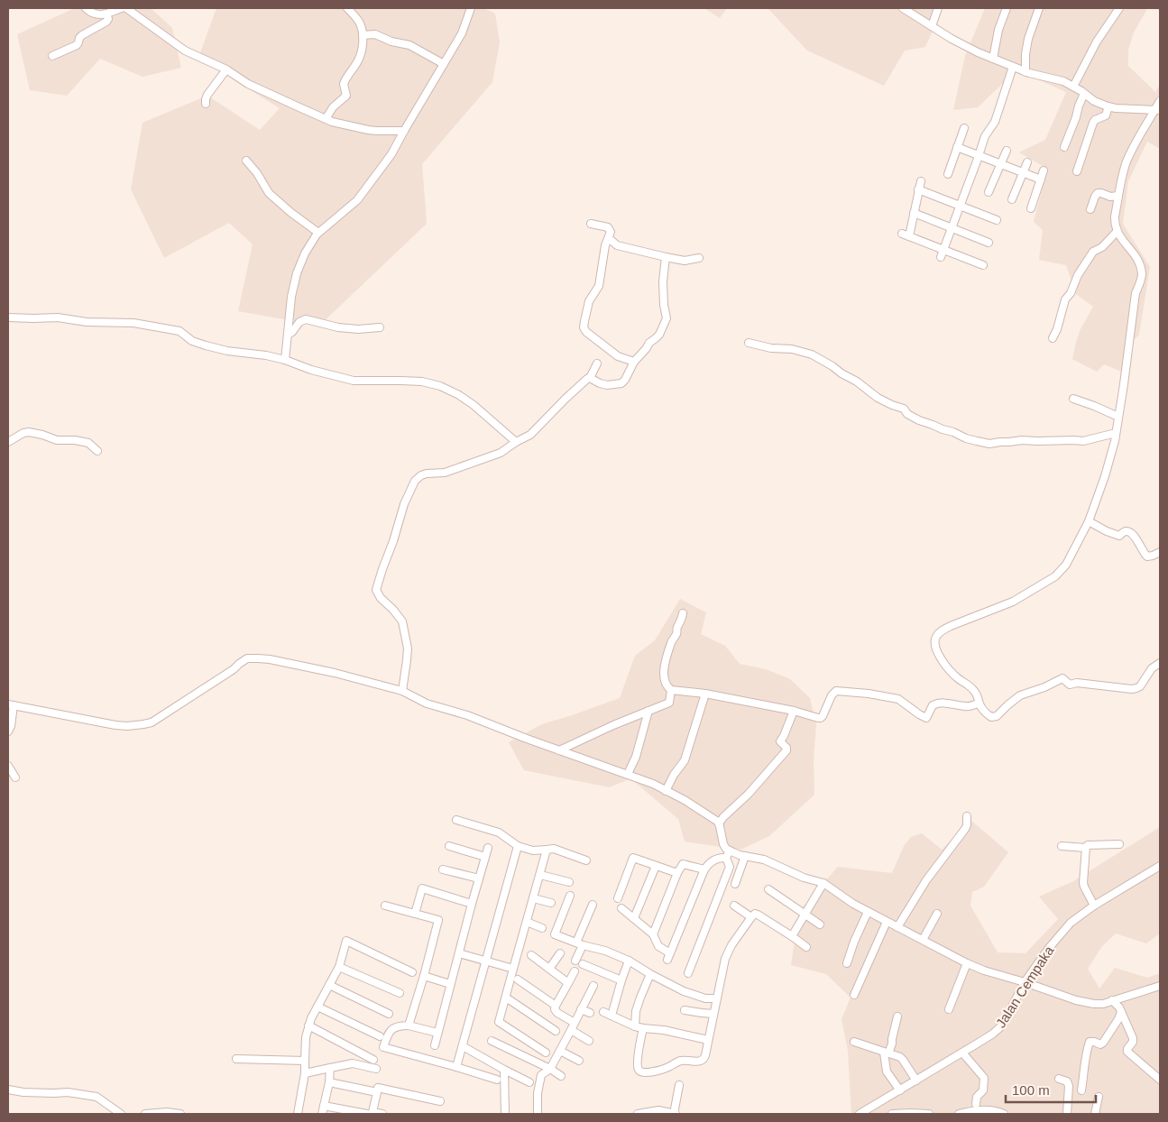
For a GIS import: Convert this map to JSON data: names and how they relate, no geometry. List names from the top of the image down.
{
  "streets": {
    "street": ["Jalan Cempaka"]
  },
  "scale_bar": "100 m"
}
